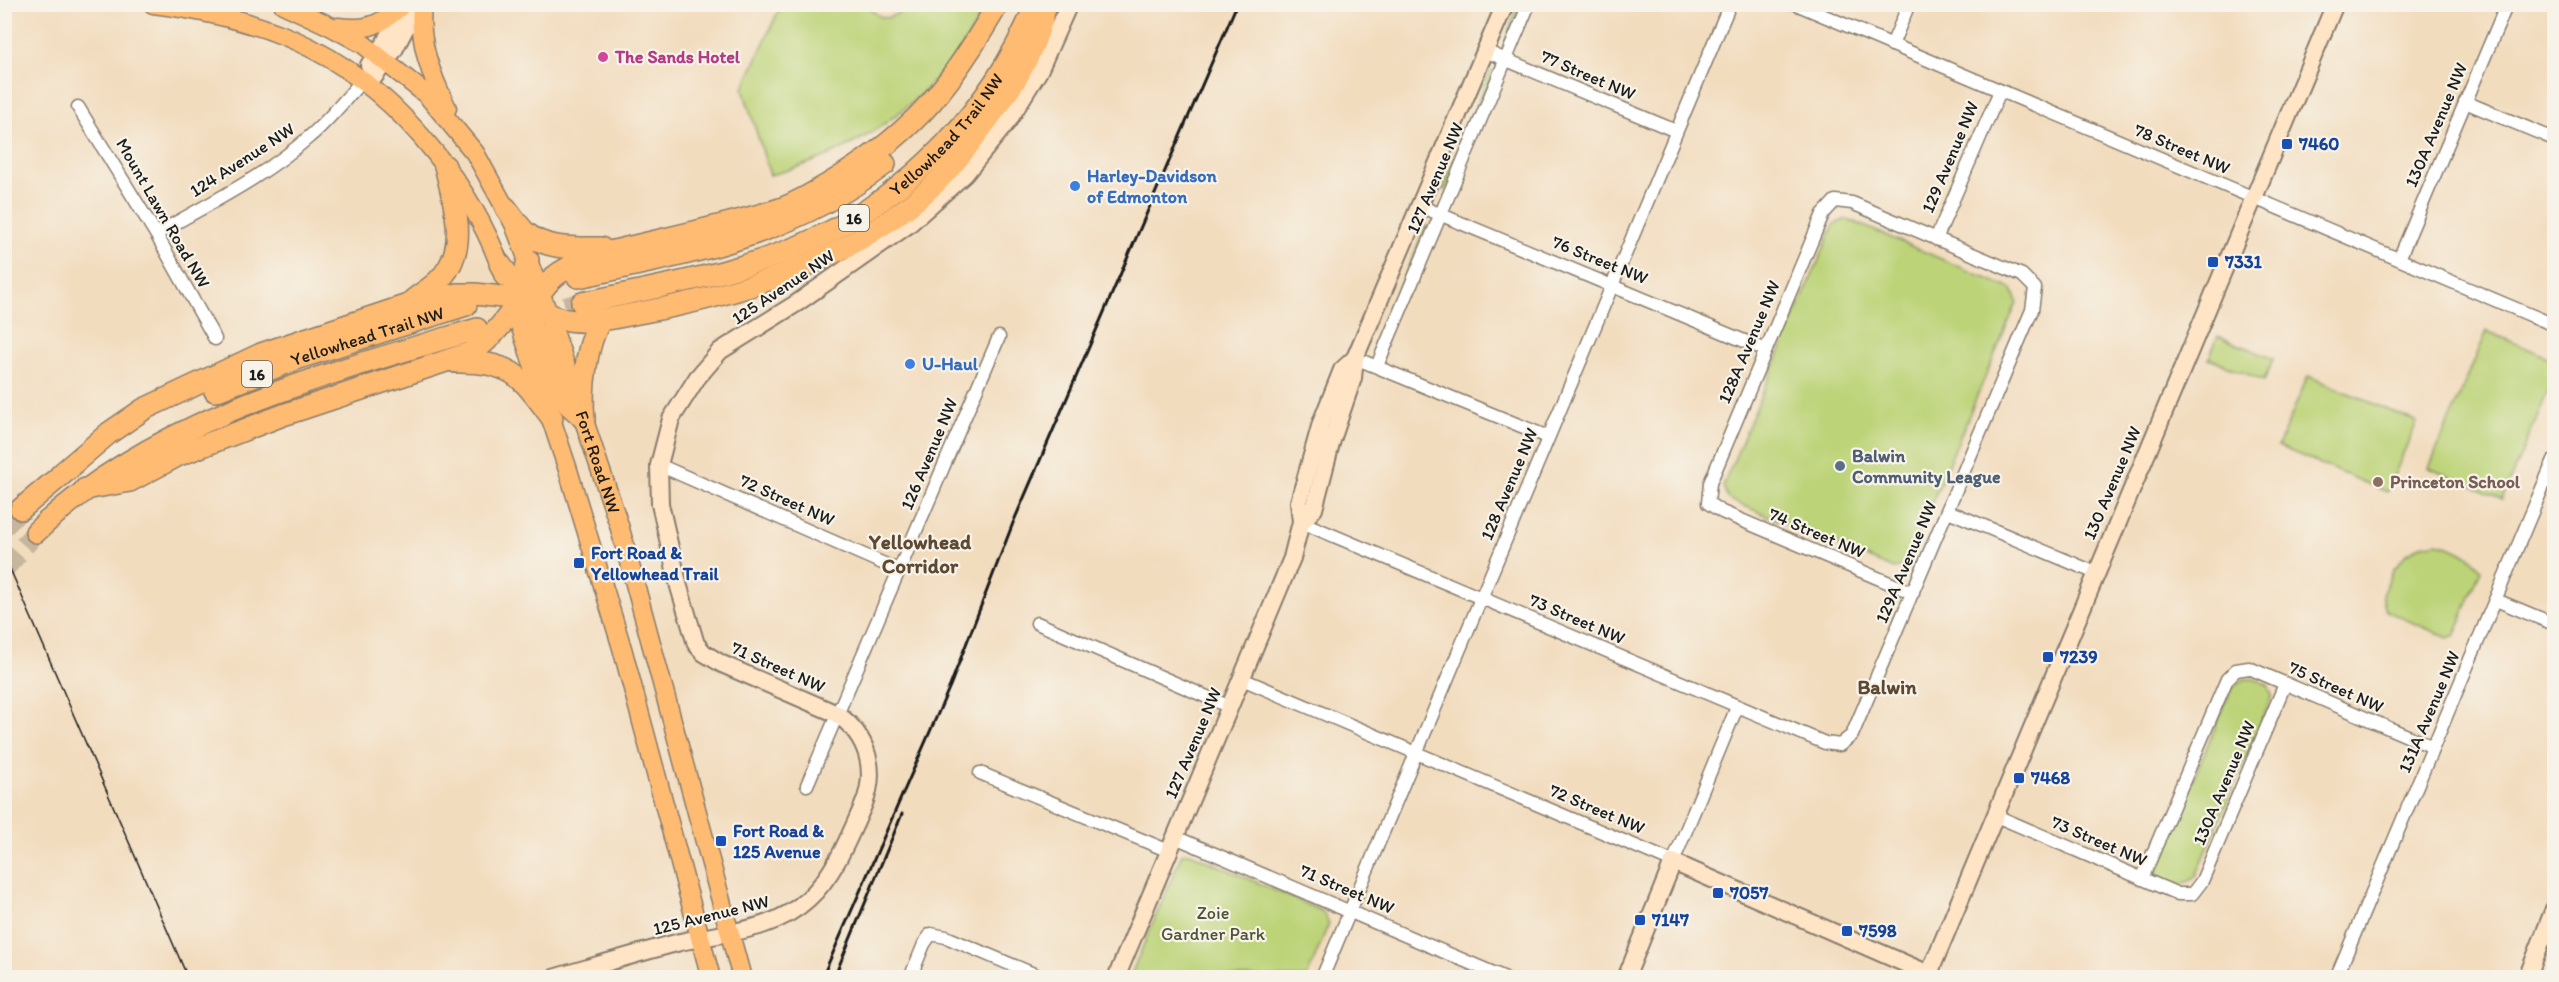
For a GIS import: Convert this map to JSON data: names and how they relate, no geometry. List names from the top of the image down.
{
  "streets": {
    "highway": ["Yellowhead Trail NW", "16"],
    "main road": ["Fort Road NW"],
    "street": [
      "77 Street NW",
      "130A Avenue NW",
      "78 Street NW",
      "129 Avenue NW",
      "124 Avenue NW",
      "127 Avenue NW",
      "Mount Lawn Road NW",
      "76 Street NW",
      "125 Avenue NW",
      "128A Avenue NW",
      "126 Avenue NW",
      "130 Avenue NW",
      "128 Avenue NW",
      "72 Street NW",
      "74 Street NW",
      "129A Avenue NW",
      "73 Street NW",
      "71 Street NW",
      "75 Street NW",
      "131A Avenue NW"
    ]
  },
  "crossings": [
    ["77 Street NW", "127 Avenue NW"],
    ["77 Street NW", "128 Avenue NW"],
    ["130A Avenue NW", "78 Street NW"],
    ["130A Avenue NW", "73 Street NW"],
    ["130A Avenue NW", "75 Street NW"],
    ["78 Street NW", "129 Avenue NW"],
    ["78 Street NW", "130 Avenue NW"],
    ["129 Avenue NW", "128A Avenue NW"],
    ["129 Avenue NW", "129A Avenue NW"],
    ["124 Avenue NW", "Mount Lawn Road NW"],
    ["127 Avenue NW", "76 Street NW"],
    ["127 Avenue NW", "72 Street NW"],
    ["127 Avenue NW", "73 Street NW"],
    ["127 Avenue NW", "71 Street NW"],
    ["76 Street NW", "128A Avenue NW"],
    ["76 Street NW", "128 Avenue NW"],
    ["125 Avenue NW", "126 Avenue NW"],
    ["125 Avenue NW", "Fort Road NW"],
    ["125 Avenue NW", "72 Street NW"],
    ["125 Avenue NW", "71 Street NW"],
    ["128A Avenue NW", "74 Street NW"],
    ["128A Avenue NW", "129A Avenue NW"],
    ["126 Avenue NW", "72 Street NW"],
    ["126 Avenue NW", "71 Street NW"],
    ["130 Avenue NW", "72 Street NW"],
    ["130 Avenue NW", "73 Street NW"],
    ["128 Avenue NW", "72 Street NW"],
    ["128 Avenue NW", "73 Street NW"],
    ["128 Avenue NW", "71 Street NW"],
    ["74 Street NW", "129A Avenue NW"],
    ["129A Avenue NW", "73 Street NW"],
    ["73 Street NW", "75 Street NW"],
    ["75 Street NW", "131A Avenue NW"]
  ],
  "districts": ["Yellowhead Corridor", "Balwin"],
  "parks": ["Zoie Gardner Park"],
  "places": {
    "other": [
      "The Sands Hotel",
      "Harley-Davidson of Edmonton",
      "U-Haul",
      "Balwin Community League",
      "Princeton School"
    ],
    "transit": [
      "7460",
      "7331",
      "Fort Road & Yellowhead Trail",
      "7239",
      "7468",
      "Fort Road & 125 Avenue",
      "7057",
      "7147",
      "7598"
    ]
  }
}
